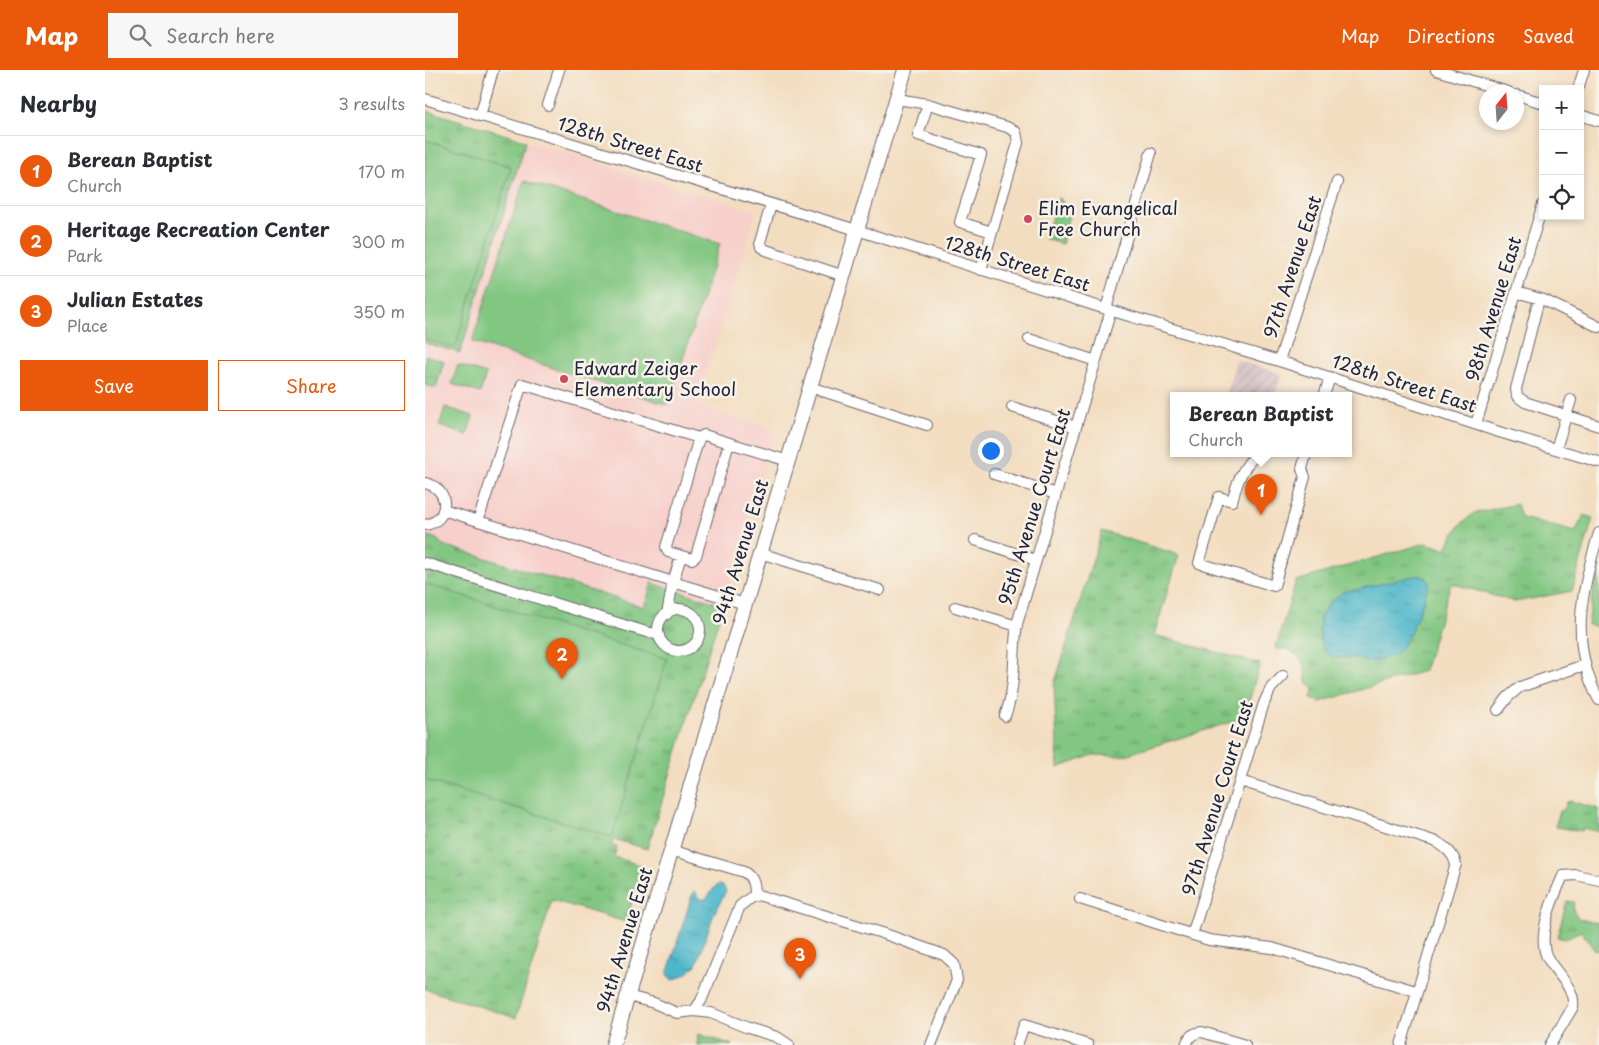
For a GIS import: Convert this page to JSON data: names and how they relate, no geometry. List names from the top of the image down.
{
  "streets": {
    "main road": ["94th Avenue East"],
    "street": [
      "128th Street East",
      "97th Avenue East",
      "98th Avenue East",
      "95th Avenue Court East",
      "97th Avenue Court East"
    ]
  },
  "crossings": [
    ["128th Street East", "97th Avenue East"],
    ["128th Street East", "98th Avenue East"],
    ["128th Street East", "95th Avenue Court East"],
    ["128th Street East", "94th Avenue East"]
  ],
  "places": ["Elim Evangelical Free Church", "Edward Zeiger Elementary School"],
  "north": "top",
  "page": {
    "header": "Map",
    "search": "Search here",
    "nav": ["Map", "Directions", "Saved"],
    "heading": ["Nearby", "3 results"],
    "map_buttons": ["+", "−"],
    "list": [
      {
        "mark": "1",
        "name": "Berean Baptist",
        "note": "Church",
        "value": "170 m"
      },
      {
        "mark": "2",
        "name": "Heritage Recreation Center",
        "note": "Park",
        "value": "300 m"
      },
      {
        "mark": "3",
        "name": "Julian Estates",
        "note": "Place",
        "value": "350 m"
      }
    ],
    "buttons": ["Save", "Share"],
    "popup": ["Berean Baptist", "Church"],
    "pins": ["1", "2", "3"]
  }
}
